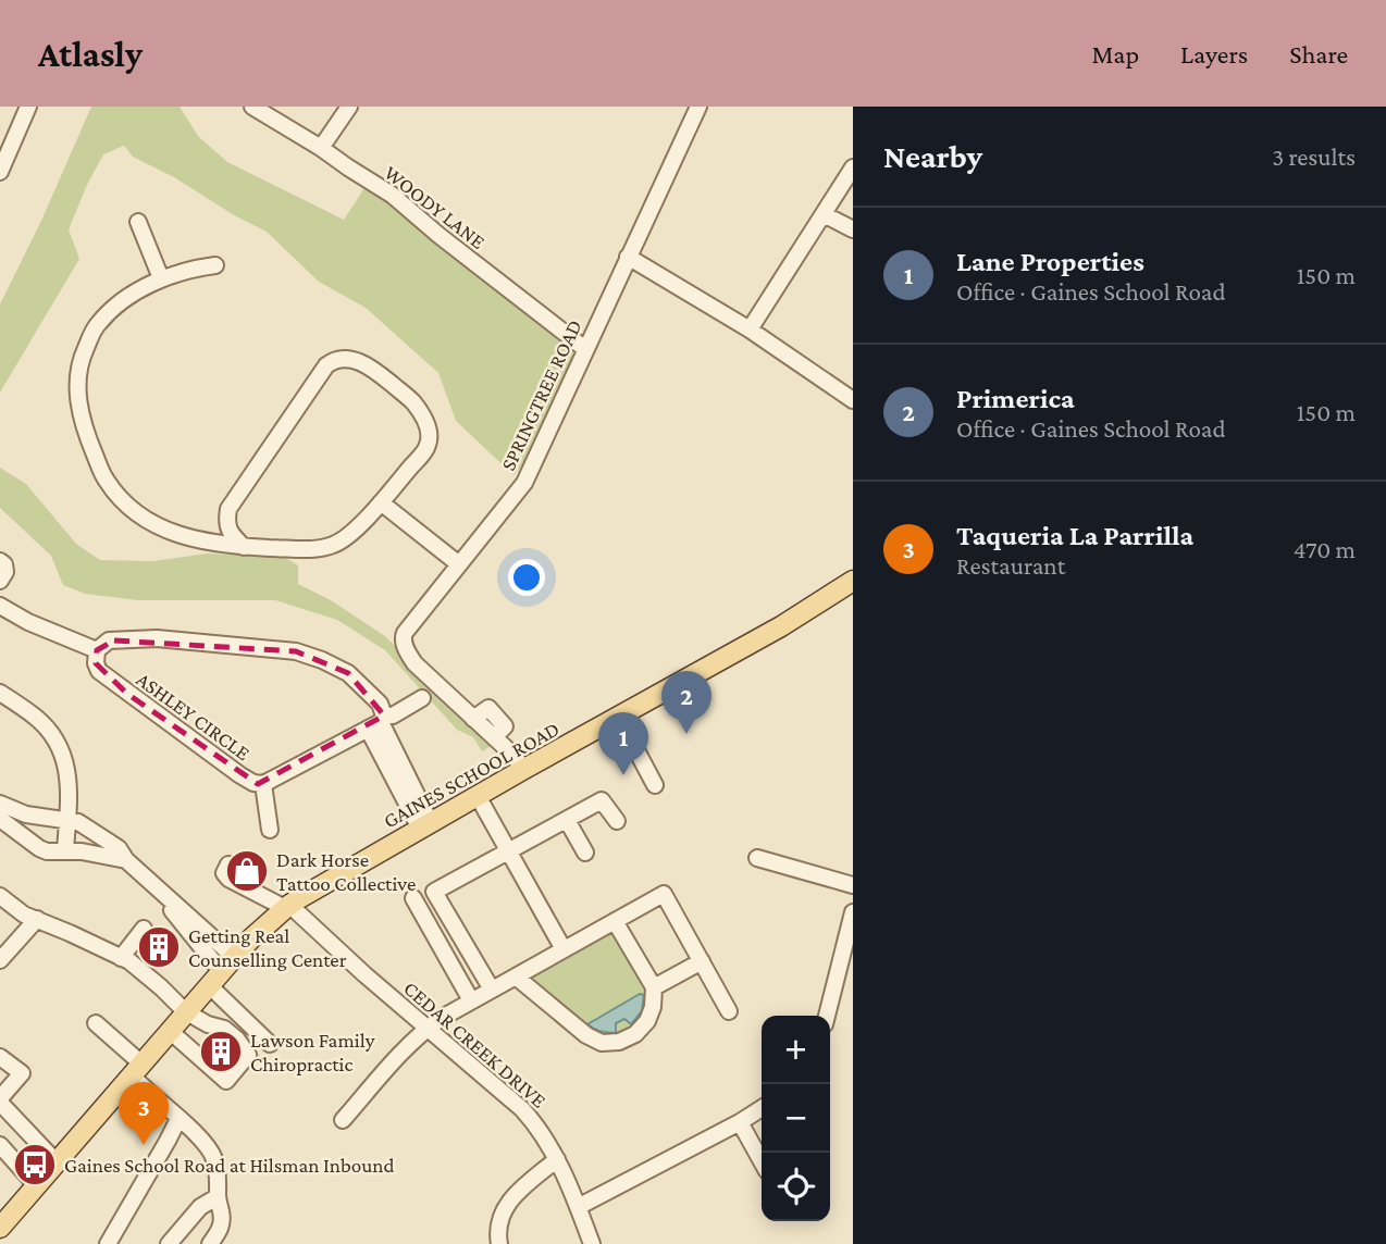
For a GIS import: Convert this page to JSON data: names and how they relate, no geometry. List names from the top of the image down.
{
  "streets": {
    "main road": ["GAINES SCHOOL ROAD"],
    "street": [
      "WOODY LANE",
      "SPRINGTREE ROAD",
      "ASHLEY CIRCLE",
      "CEDAR CREEK DRIVE"
    ]
  },
  "crossings": [
    ["WOODY LANE", "SPRINGTREE ROAD"],
    ["SPRINGTREE ROAD", "GAINES SCHOOL ROAD"],
    ["ASHLEY CIRCLE", "GAINES SCHOOL ROAD"],
    ["GAINES SCHOOL ROAD", "CEDAR CREEK DRIVE"]
  ],
  "places": {
    "shop": ["Dark Horse Tattoo Collective"],
    "building": ["Getting Real Counselling Center", "Lawson Family Chiropractic"],
    "bus stop": ["Gaines School Road at Hilsman Inbound"]
  },
  "page": {
    "header": "Atlasly",
    "nav": ["Map", "Layers", "Share"],
    "heading": ["Nearby", "3 results"],
    "list": [
      {
        "mark": "1",
        "name": "Lane Properties",
        "note": "Office · Gaines School Road",
        "value": "150 m"
      },
      {
        "mark": "2",
        "name": "Primerica",
        "note": "Office · Gaines School Road",
        "value": "150 m"
      },
      {
        "mark": "3",
        "name": "Taqueria La Parrilla",
        "note": "Restaurant",
        "value": "470 m"
      }
    ],
    "pins": ["2", "1", "3"],
    "map_buttons": ["+", "−"]
  }
}
